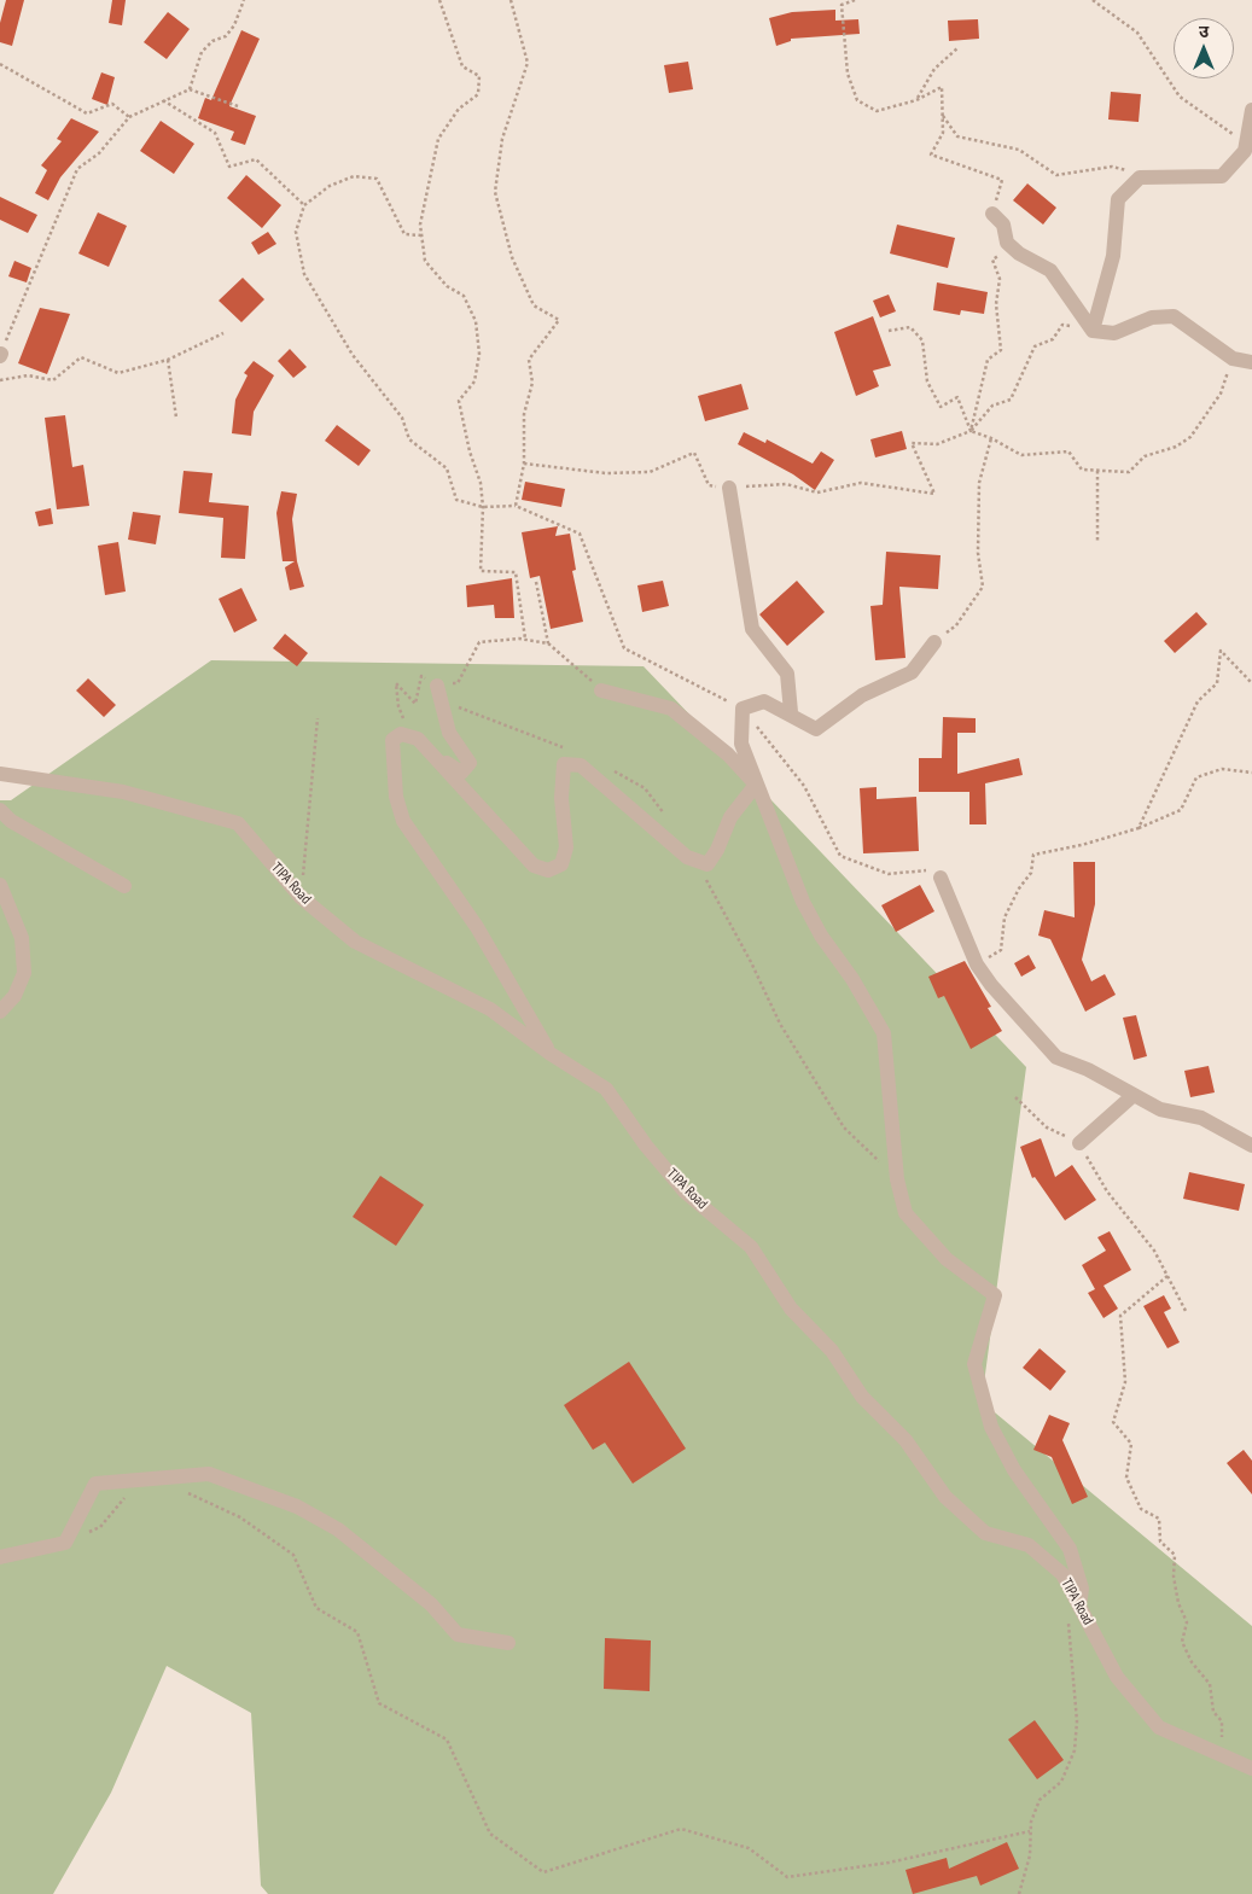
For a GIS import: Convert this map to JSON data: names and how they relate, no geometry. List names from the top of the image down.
{
  "streets": {
    "street": ["TIPA Road"]
  },
  "north": "top"
}
